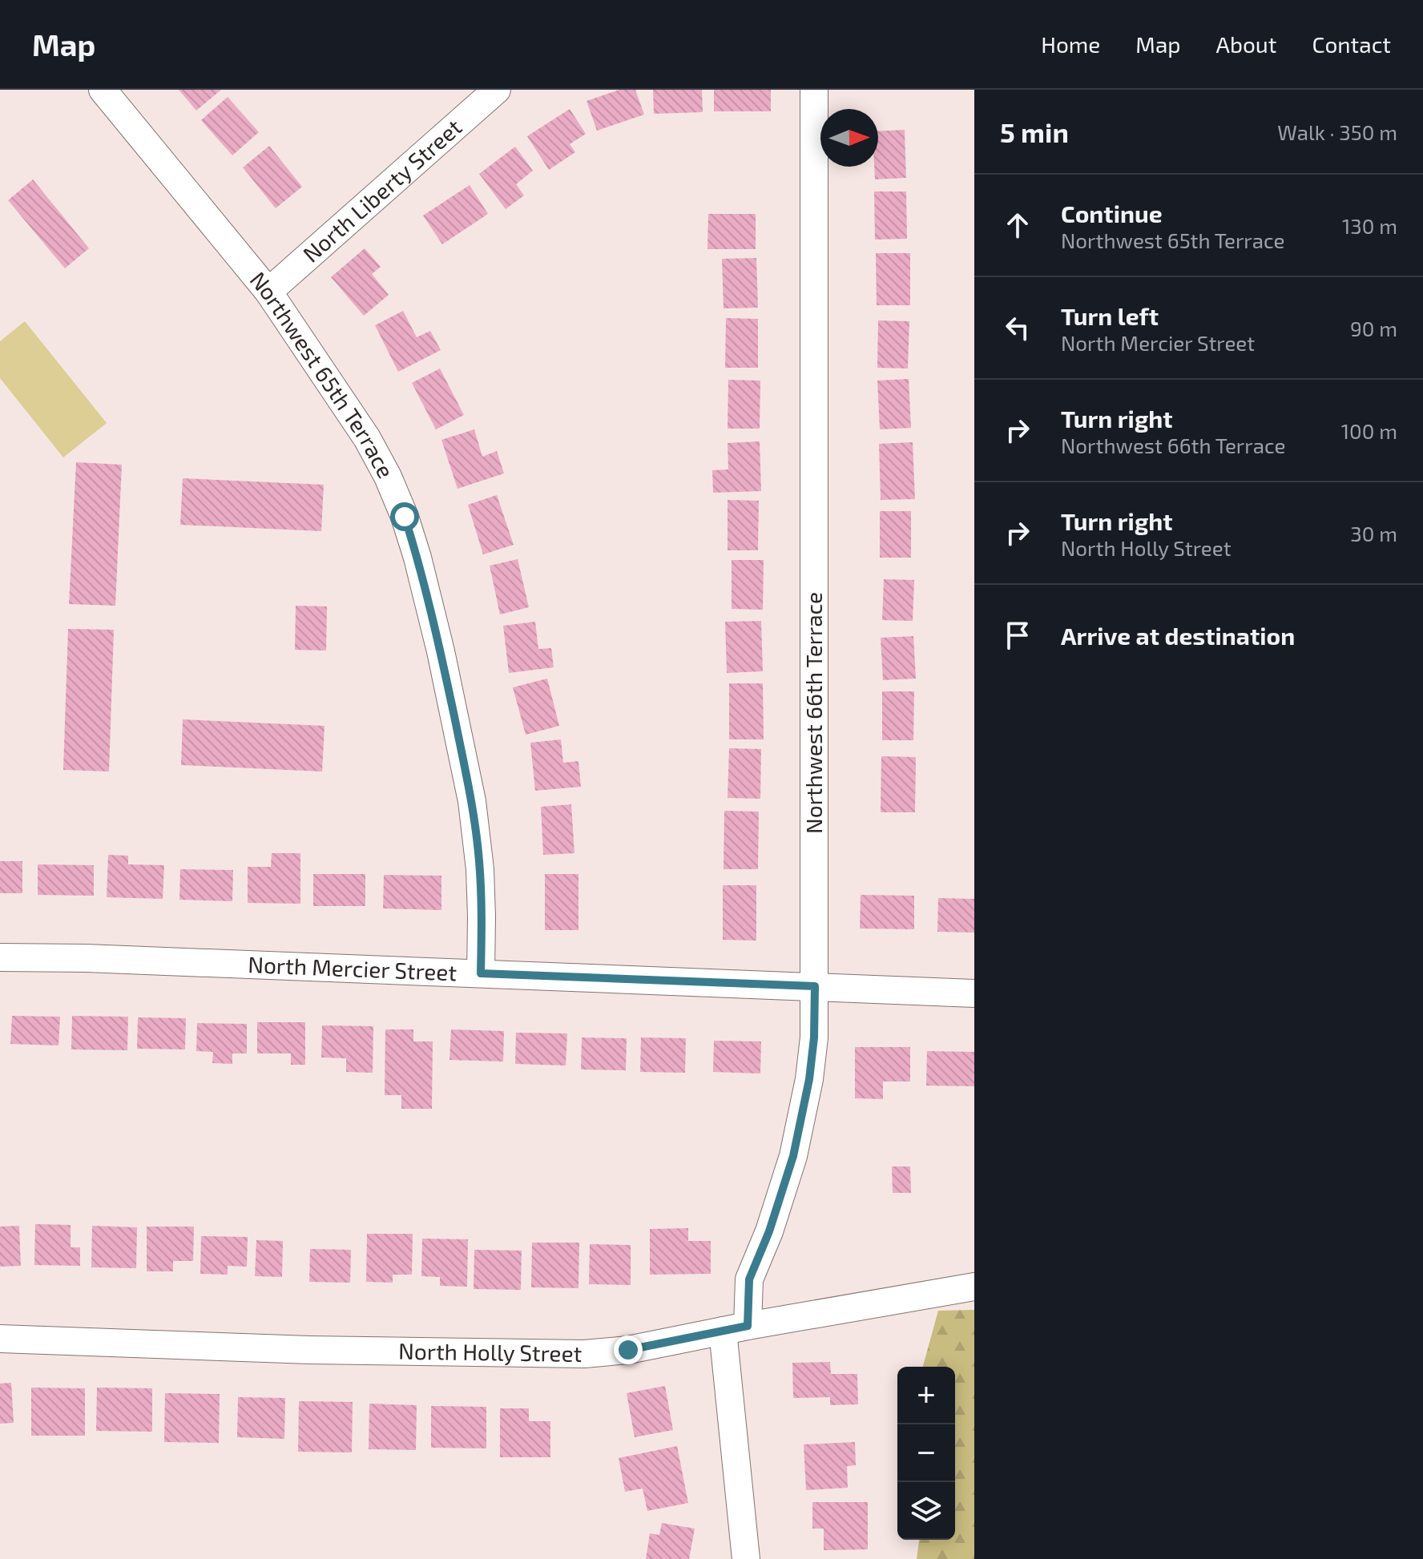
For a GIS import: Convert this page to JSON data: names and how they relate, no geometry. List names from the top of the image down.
{
  "streets": {
    "street": [
      "North Liberty Street",
      "Northwest 65th Terrace",
      "Northwest 66th Terrace",
      "North Mercier Street",
      "North Holly Street"
    ]
  },
  "crossings": [
    ["North Liberty Street", "Northwest 65th Terrace"],
    ["Northwest 65th Terrace", "North Mercier Street"],
    ["Northwest 66th Terrace", "North Mercier Street"],
    ["Northwest 66th Terrace", "North Holly Street"]
  ],
  "north": "right",
  "page": {
    "header": "Map",
    "nav": [
      "Home",
      "Map",
      "About",
      "Contact"
    ],
    "heading": ["5 min", "Walk · 350 m"],
    "list": [
      ["Continue", "Northwest 65th Terrace", "130 m"],
      ["Turn left", "North Mercier Street", "90 m"],
      ["Turn right", "Northwest 66th Terrace", "100 m"],
      ["Turn right", "North Holly Street", "30 m"],
      "Arrive at destination"
    ],
    "map_buttons": ["+", "−"]
  }
}
